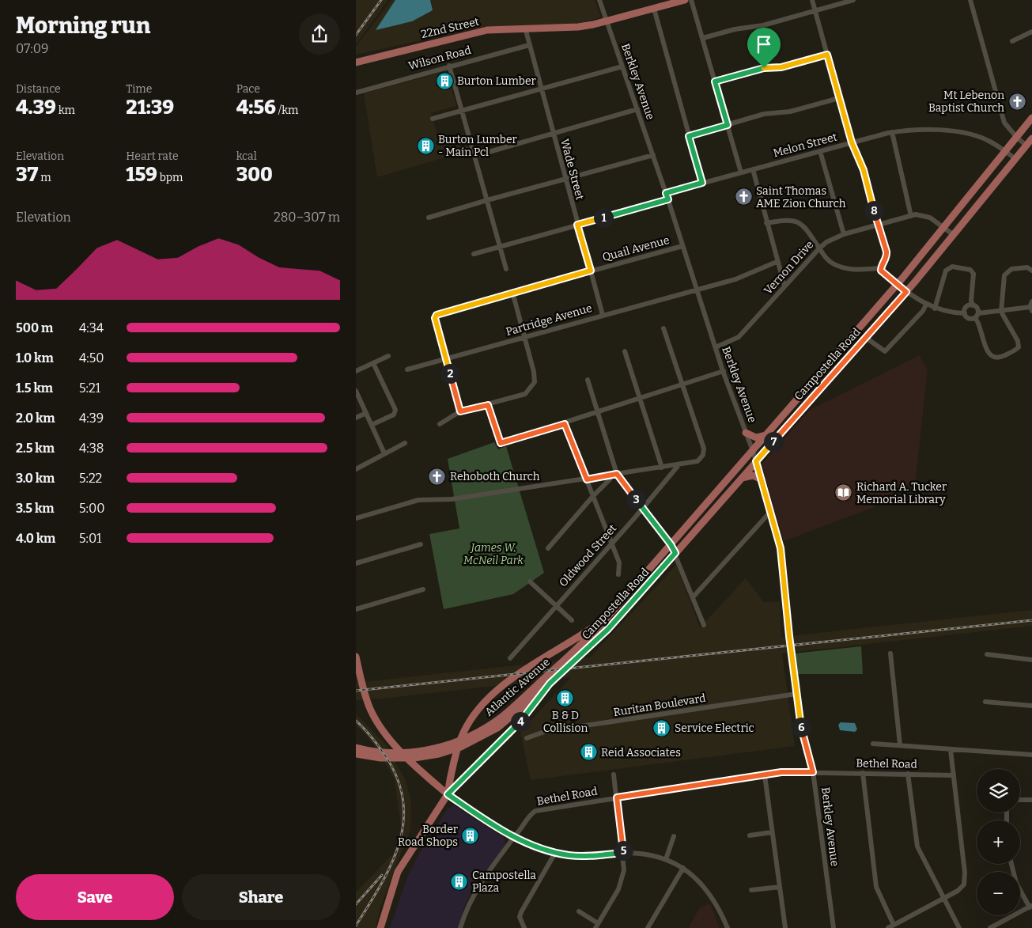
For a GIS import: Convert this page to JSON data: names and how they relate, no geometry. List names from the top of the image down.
{
  "streets": {
    "main road": ["22nd Street", "Campostella Road", "Atlantic Avenue"],
    "street": [
      "Wilson Road",
      "Berkley Avenue",
      "Melon Street",
      "Wade Street",
      "Quail Avenue",
      "Vernon Drive",
      "Partridge Avenue",
      "Oldwood Street",
      "Ruritan Boulevard",
      "Bethel Road"
    ]
  },
  "crossings": [
    ["22nd Street", "Berkley Avenue"],
    ["22nd Street", "Wade Street"],
    ["Wilson Road", "Wade Street"],
    ["Berkley Avenue", "Melon Street"],
    ["Berkley Avenue", "Quail Avenue"],
    ["Berkley Avenue", "Vernon Drive"],
    ["Berkley Avenue", "Partridge Avenue"],
    ["Berkley Avenue", "Campostella Road"],
    ["Berkley Avenue", "Ruritan Boulevard"],
    ["Berkley Avenue", "Bethel Road"],
    ["Melon Street", "Campostella Road"],
    ["Wade Street", "Quail Avenue"],
    ["Wade Street", "Partridge Avenue"],
    ["Quail Avenue", "Partridge Avenue"],
    ["Vernon Drive", "Campostella Road"],
    ["Campostella Road", "Atlantic Avenue"]
  ],
  "parks": ["James W. McNeil Park"],
  "places": {
    "building": [
      "Burton Lumber",
      "Burton Lumber - Main Pcl",
      "B & D Collision",
      "Service Electric",
      "Reid Associates",
      "Border Road Shops",
      "Campostella Plaza"
    ],
    "church": ["Mt Lebenon Baptist Church", "Saint Thomas AME Zion Church", "Rehoboth Church"],
    "library": ["Richard A. Tucker Memorial Library"]
  },
  "page": {
    "heading": ["Morning run", "07:09"],
    "stats": [
      ["Distance", "4.39 km"],
      ["Time", "21:39"],
      ["Pace", "4:56 /km"],
      ["Elevation", "37 m"],
      ["Heart rate", "159 bpm"],
      ["kcal", "300"]
    ],
    "pins": [
      "8",
      "1",
      "2",
      "7",
      "3",
      "4",
      "6",
      "5"
    ],
    "chart": ["Elevation", "280–307 m"],
    "list": [
      {
        "name": "500 m",
        "note": "4:34"
      },
      {
        "name": "1.0 km",
        "note": "4:50"
      },
      {
        "name": "1.5 km",
        "note": "5:21"
      },
      {
        "name": "2.0 km",
        "note": "4:39"
      },
      {
        "name": "2.5 km",
        "note": "4:38"
      },
      {
        "name": "3.0 km",
        "note": "5:22"
      },
      {
        "name": "3.5 km",
        "note": "5:00"
      },
      {
        "name": "4.0 km",
        "note": "5:01"
      }
    ],
    "map_buttons": ["+", "−"],
    "buttons": ["Save", "Share"]
  }
}
